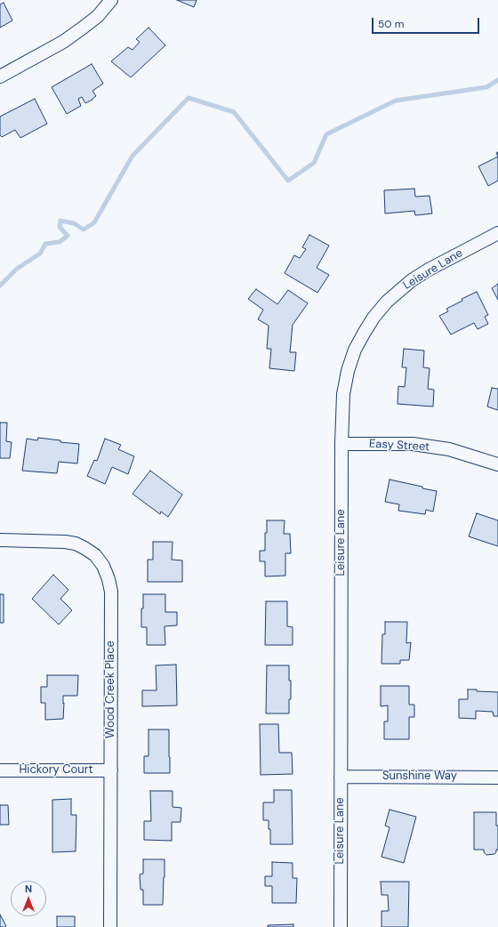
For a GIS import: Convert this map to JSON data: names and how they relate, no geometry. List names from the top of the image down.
{
  "streets": {
    "street": [
      "Leisure Lane",
      "Easy Street",
      "Wood Creek Place",
      "Hickory Court",
      "Sunshine Way"
    ]
  },
  "crossings": [
    ["Leisure Lane", "Easy Street"],
    ["Leisure Lane", "Sunshine Way"],
    ["Wood Creek Place", "Hickory Court"]
  ],
  "scale_bar": "50 m",
  "north": "top"
}
